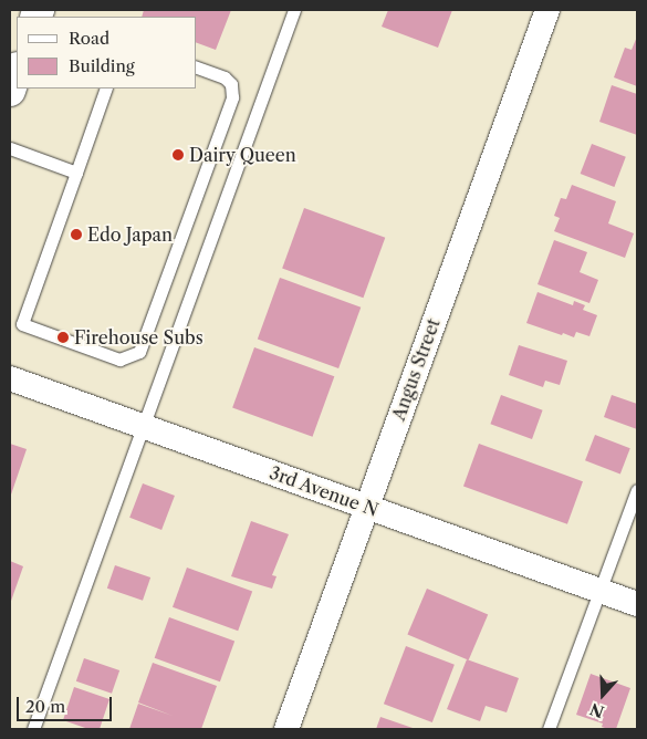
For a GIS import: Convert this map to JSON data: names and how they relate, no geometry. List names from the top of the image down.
{
  "streets": {
    "street": ["Angus Street", "3rd Avenue N"]
  },
  "crossings": [
    ["Angus Street", "3rd Avenue N"]
  ],
  "places": ["Dairy Queen", "Edo Japan", "Firehouse Subs"],
  "legend": ["Road", "Building"],
  "scale_bar": "20 m",
  "north": "bottom"
}
